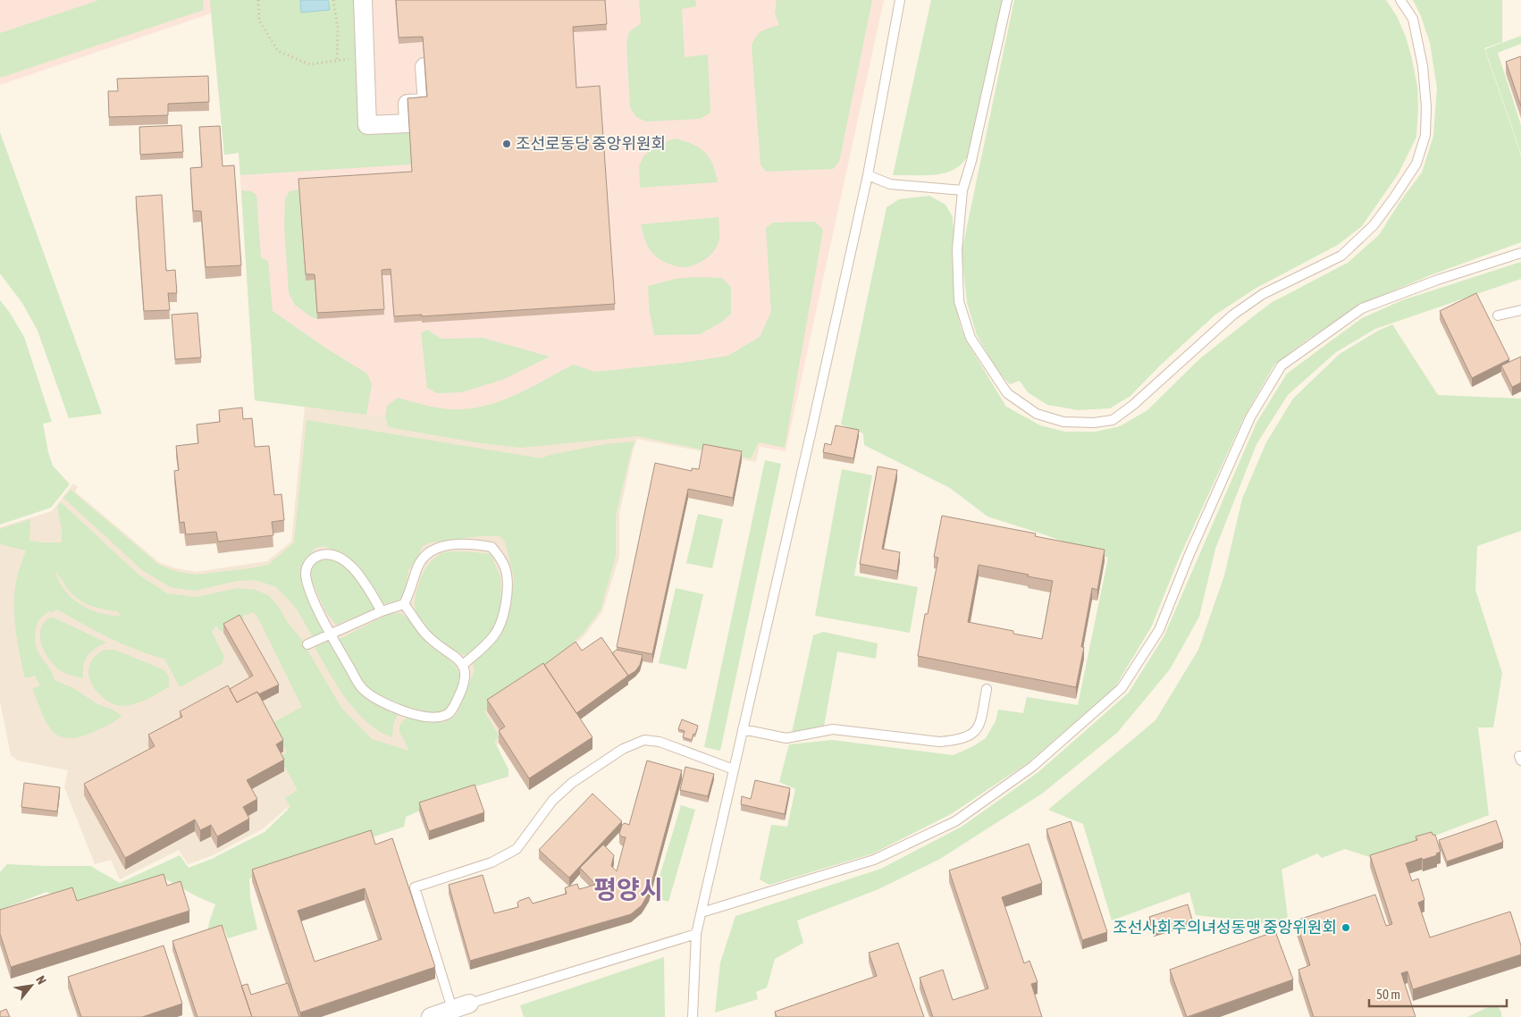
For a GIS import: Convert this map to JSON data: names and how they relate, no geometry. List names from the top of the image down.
{
  "districts": ["평양시"],
  "places": ["조선로동당 중앙위원회", "조선사회주의녀성동맹 중앙위원회"],
  "scale_bar": "50 m",
  "north": "top right"
}
